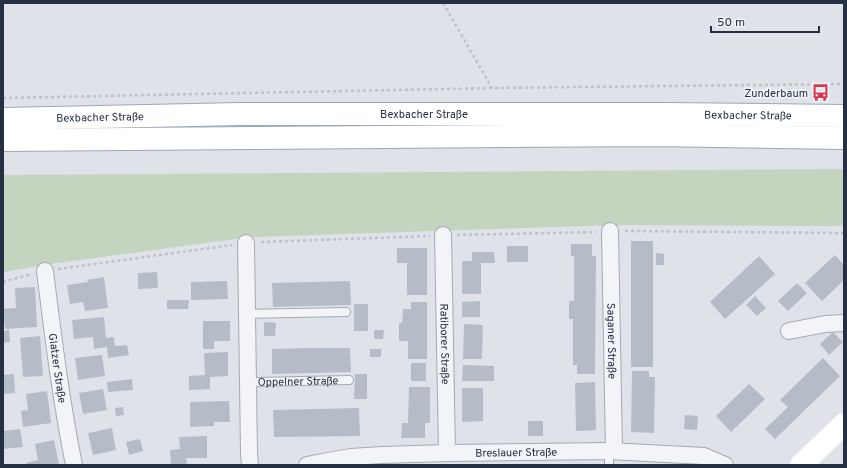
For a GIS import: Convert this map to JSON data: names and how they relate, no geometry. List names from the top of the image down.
{
  "streets": {
    "main road": ["Bexbacher Straße"],
    "street": [
      "Saganer Straße",
      "Ratiborer Straße",
      "Glatzer Straße",
      "Oppelner Straße",
      "Breslauer Straße"
    ]
  },
  "crossings": [
    ["Saganer Straße", "Breslauer Straße"],
    ["Ratiborer Straße", "Breslauer Straße"]
  ],
  "places": {
    "bus stop": ["Zunderbaum"]
  },
  "scale_bar": "50 m"
}
